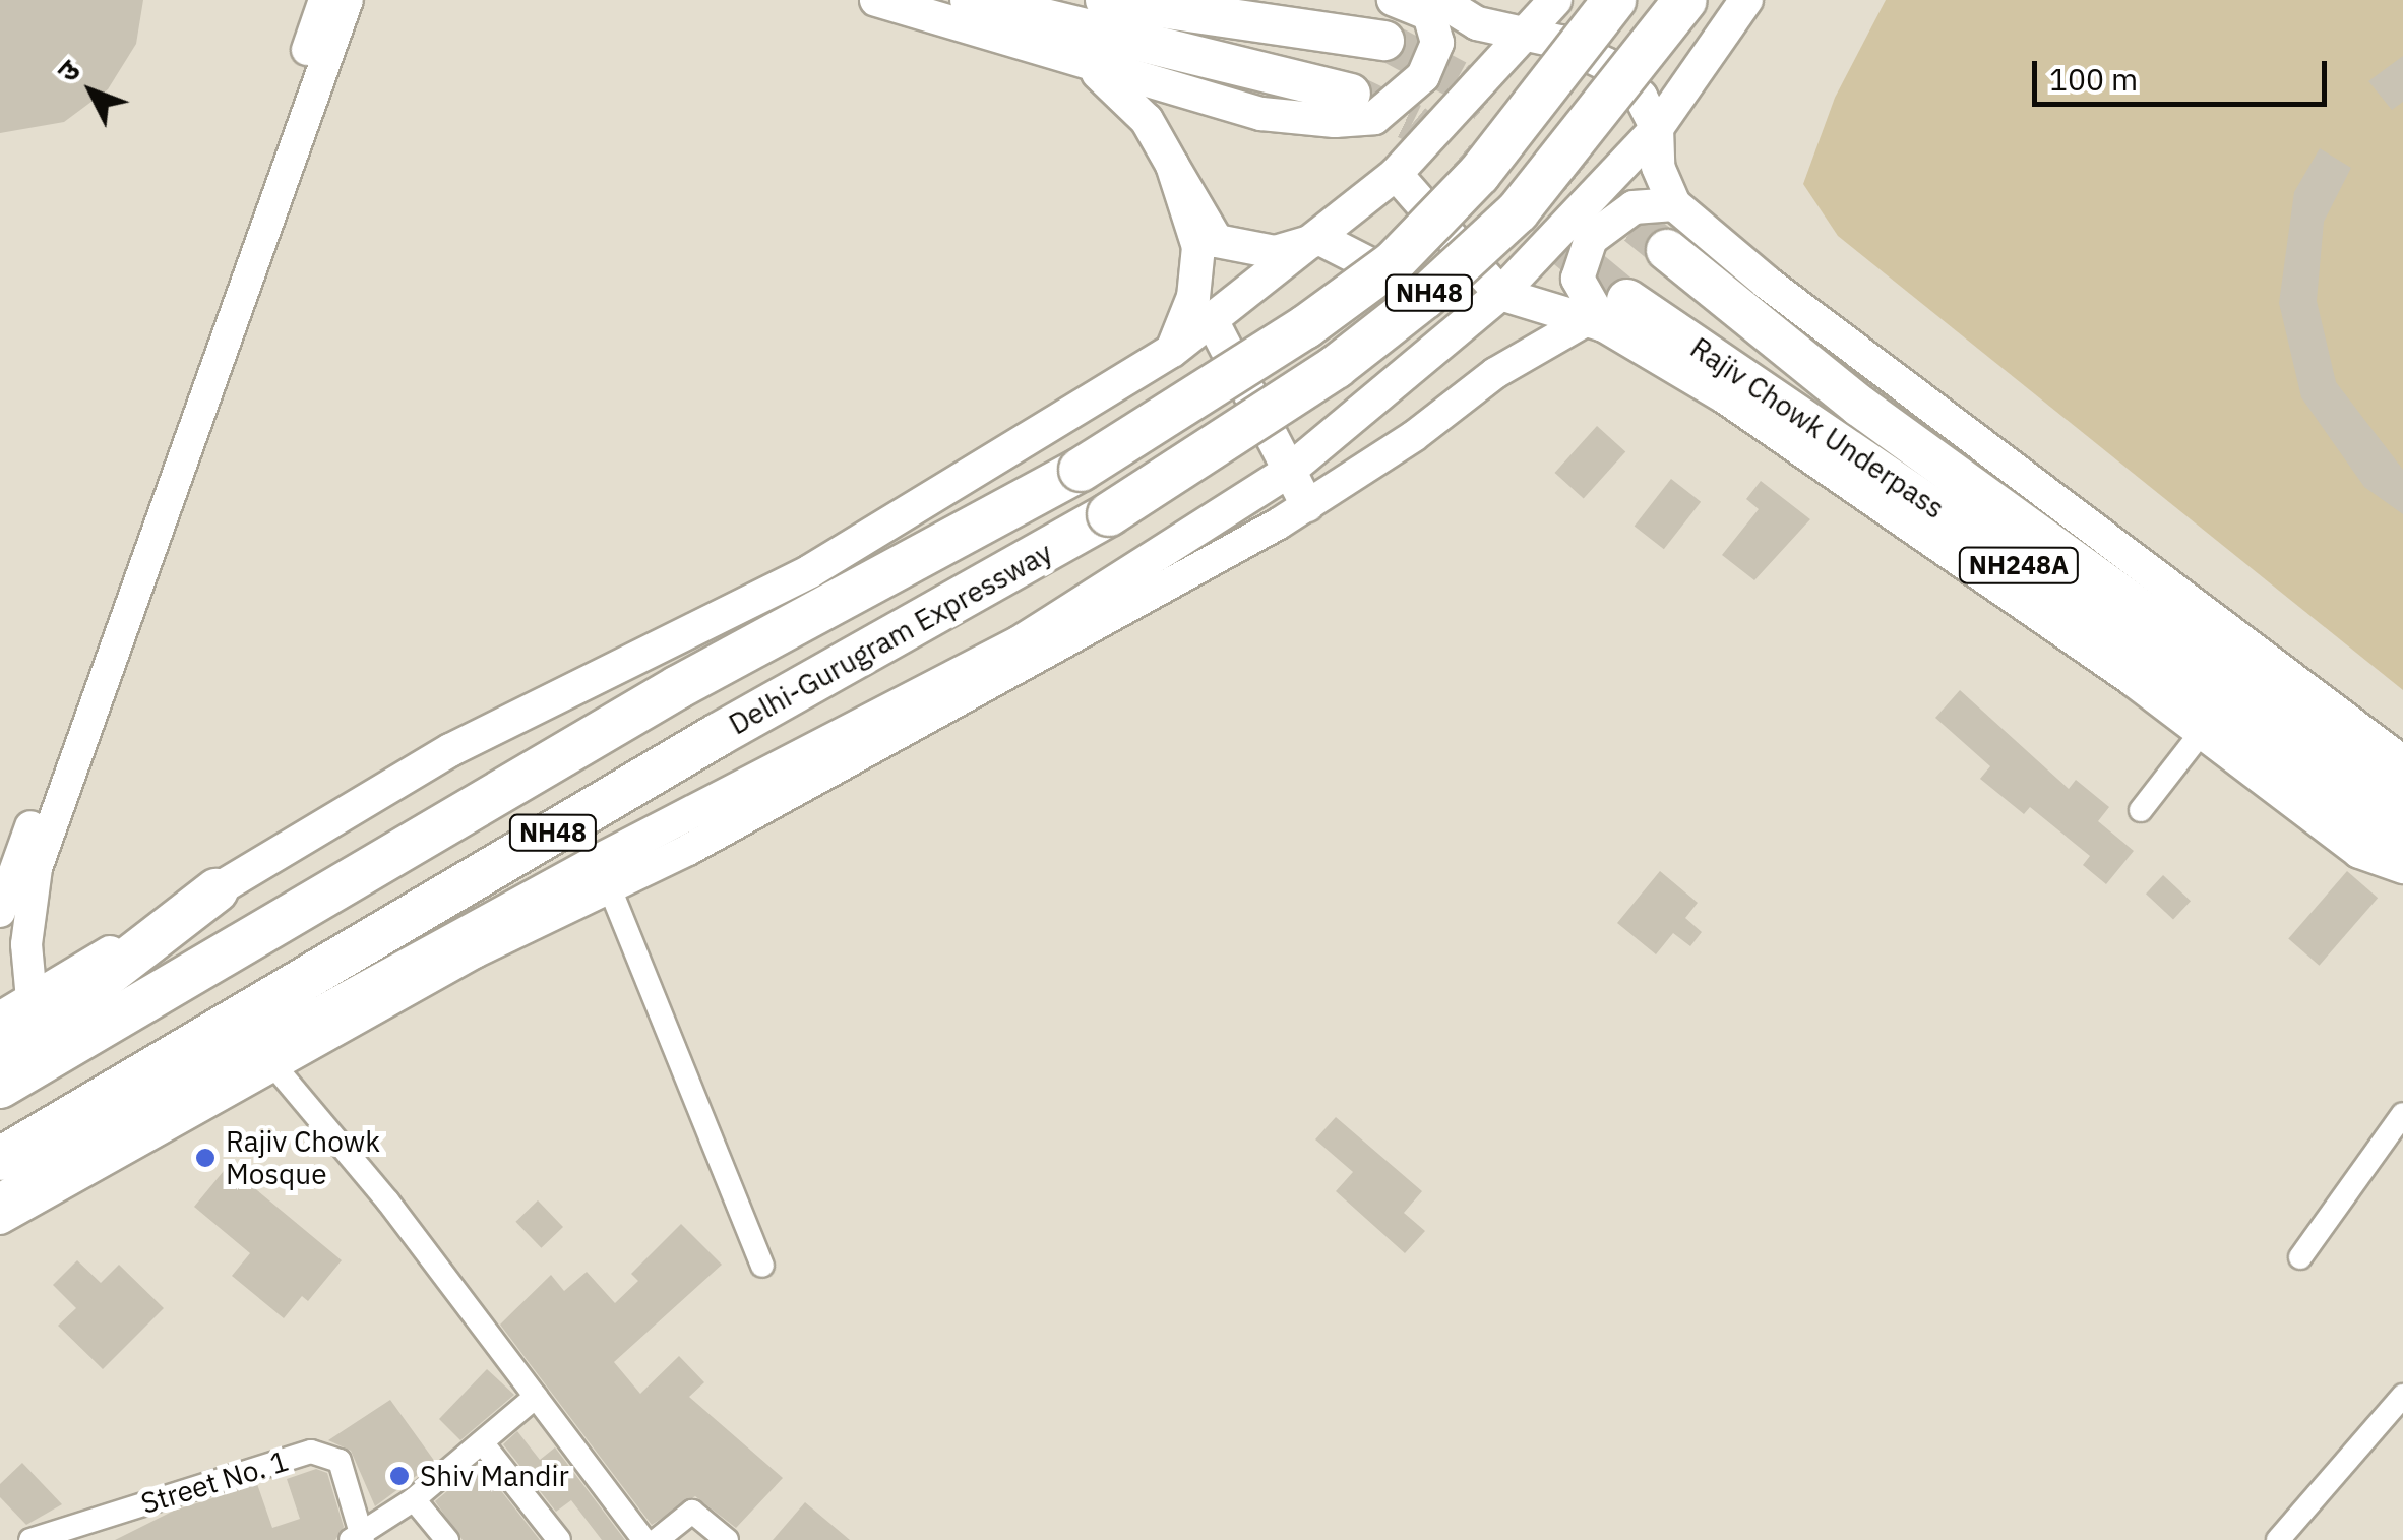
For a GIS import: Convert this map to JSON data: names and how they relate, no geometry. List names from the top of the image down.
{
  "streets": {
    "highway": [
      "NH48",
      "Rajiv Chowk Underpass",
      "NH248A",
      "Delhi-Gurugram Expressway"
    ],
    "street": ["Street No. 1"]
  },
  "places": ["Rajiv Chowk Mosque", "Shiv Mandir"],
  "scale_bar": "100 m",
  "north": "top left"
}
